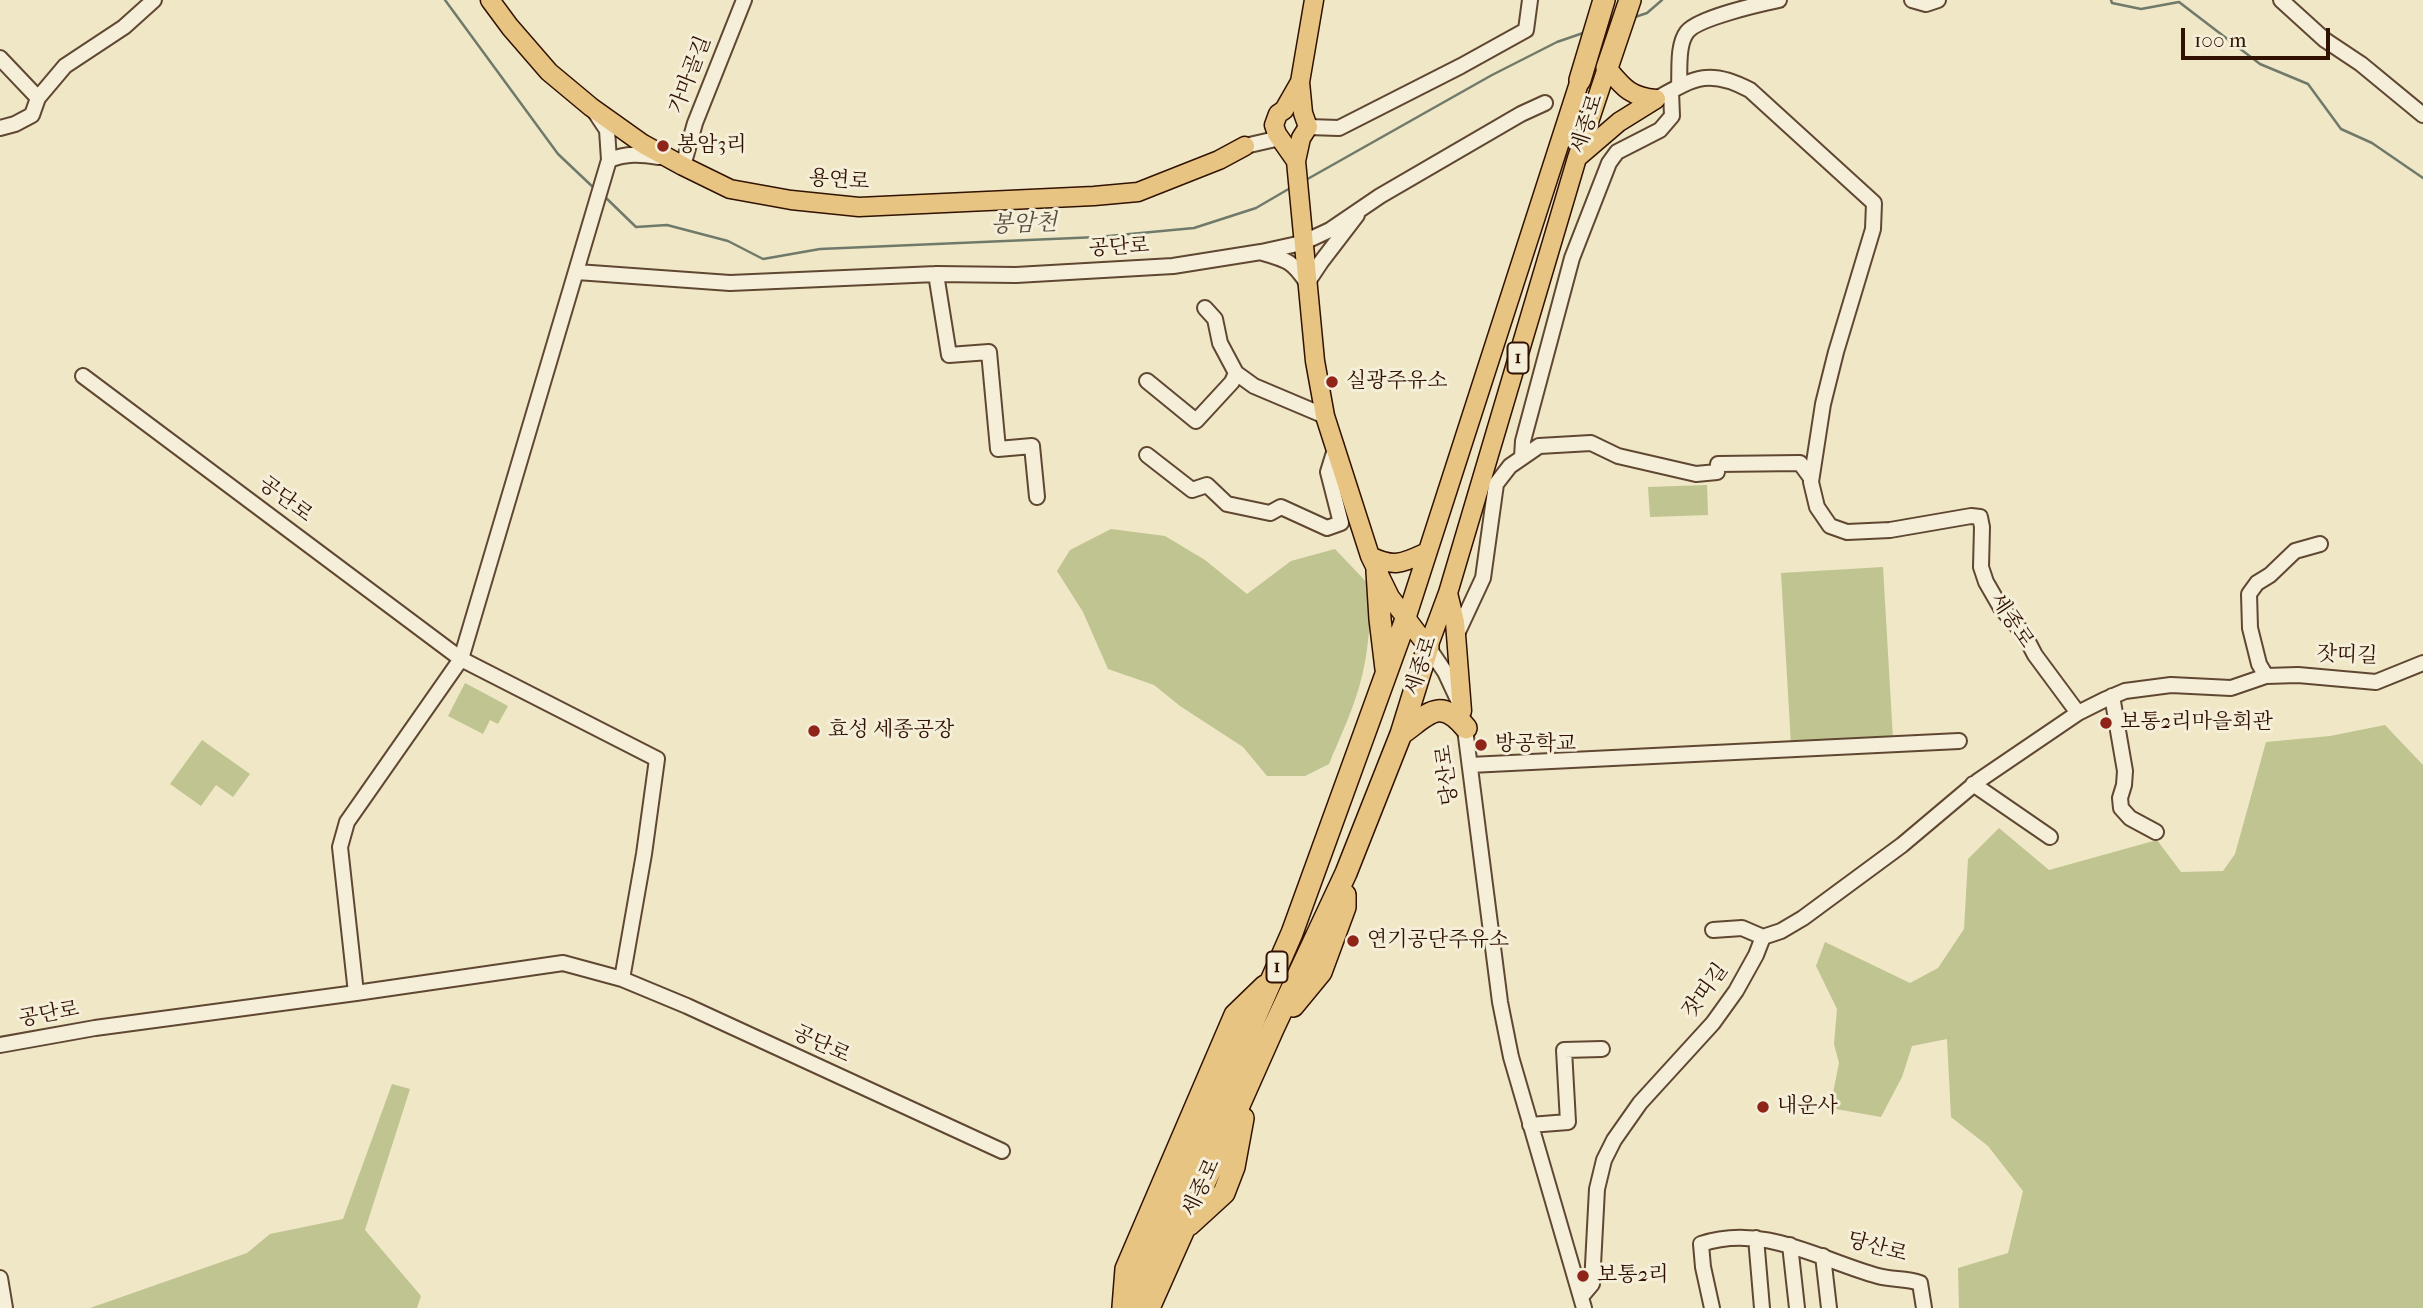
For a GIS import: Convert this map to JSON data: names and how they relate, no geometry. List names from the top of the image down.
{
  "streets": {
    "highway": ["세종로", "1"],
    "main road": ["용연로", "당산로"],
    "street": ["가마골길", "공단로", "잣띠길"]
  },
  "crossings": [
    ["가마골길", "용연로"],
    ["세종로", "잣띠길"],
    ["세종로", "당산로"],
    ["공단로", "당산로"],
    ["잣띠길", "당산로"]
  ],
  "water": ["봉암천"],
  "places": [
    "봉암3리",
    "실광주유소",
    "보통2리마을회관",
    "효성 세종공장",
    "방공학교",
    "연기공단주유소",
    "내운사",
    "보통2리"
  ],
  "scale_bar": "100 m"
}
